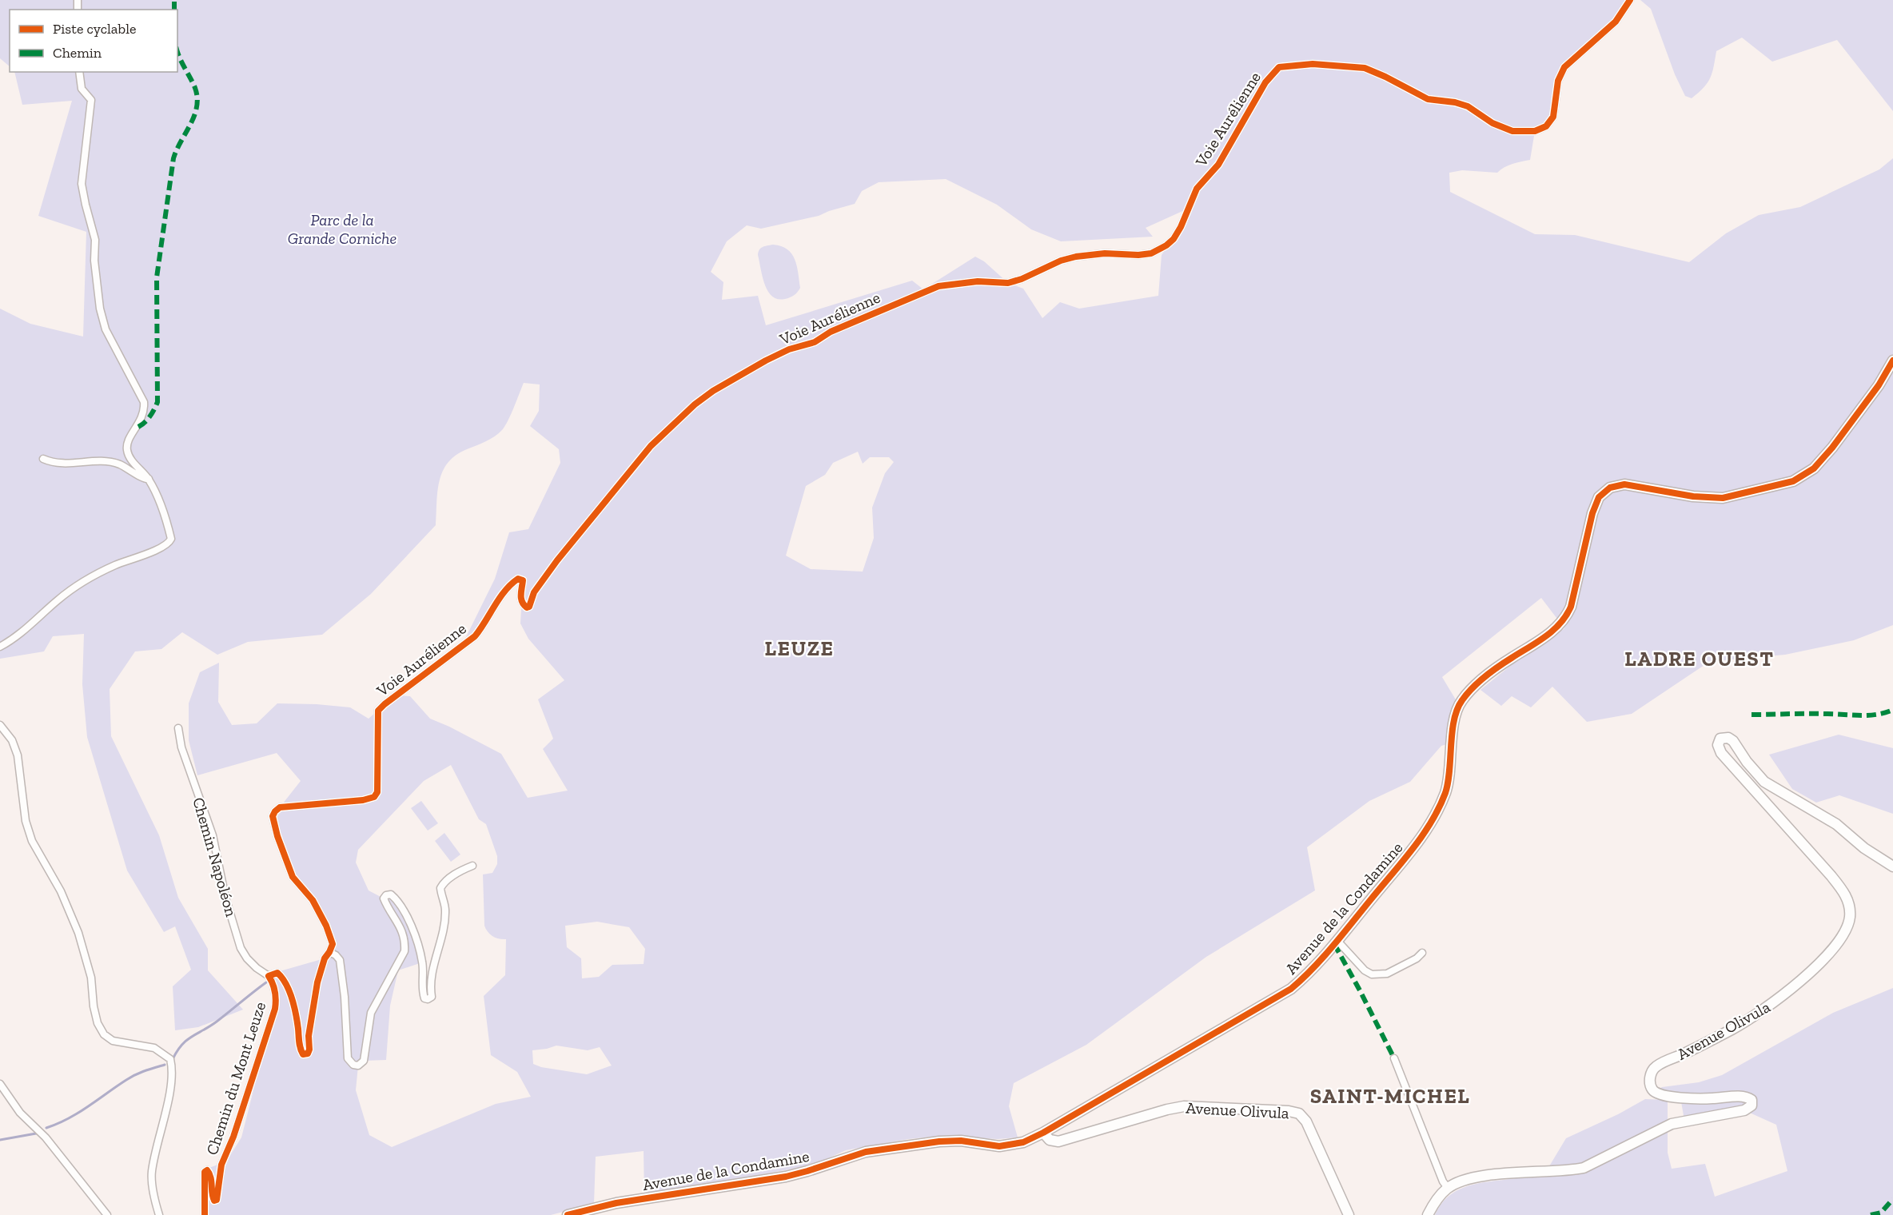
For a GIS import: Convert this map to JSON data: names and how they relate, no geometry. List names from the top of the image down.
{
  "streets": {
    "main road": ["Avenue de la Condamine", "Avenue Olivula"],
    "street": ["Voie Aurélienne", "Chemin Napoléon", "Chemin du Mont Leuze"]
  },
  "crossings": [
    ["Voie Aurélienne", "Chemin du Mont Leuze"],
    ["Chemin Napoléon", "Chemin du Mont Leuze"],
    ["Avenue de la Condamine", "Avenue Olivula"]
  ],
  "districts": ["LEUZE", "LADRE OUEST", "SAINT-MICHEL"],
  "parks": ["Parc de la Grande Corniche"],
  "legend": ["Piste cyclable", "Chemin"]
}
